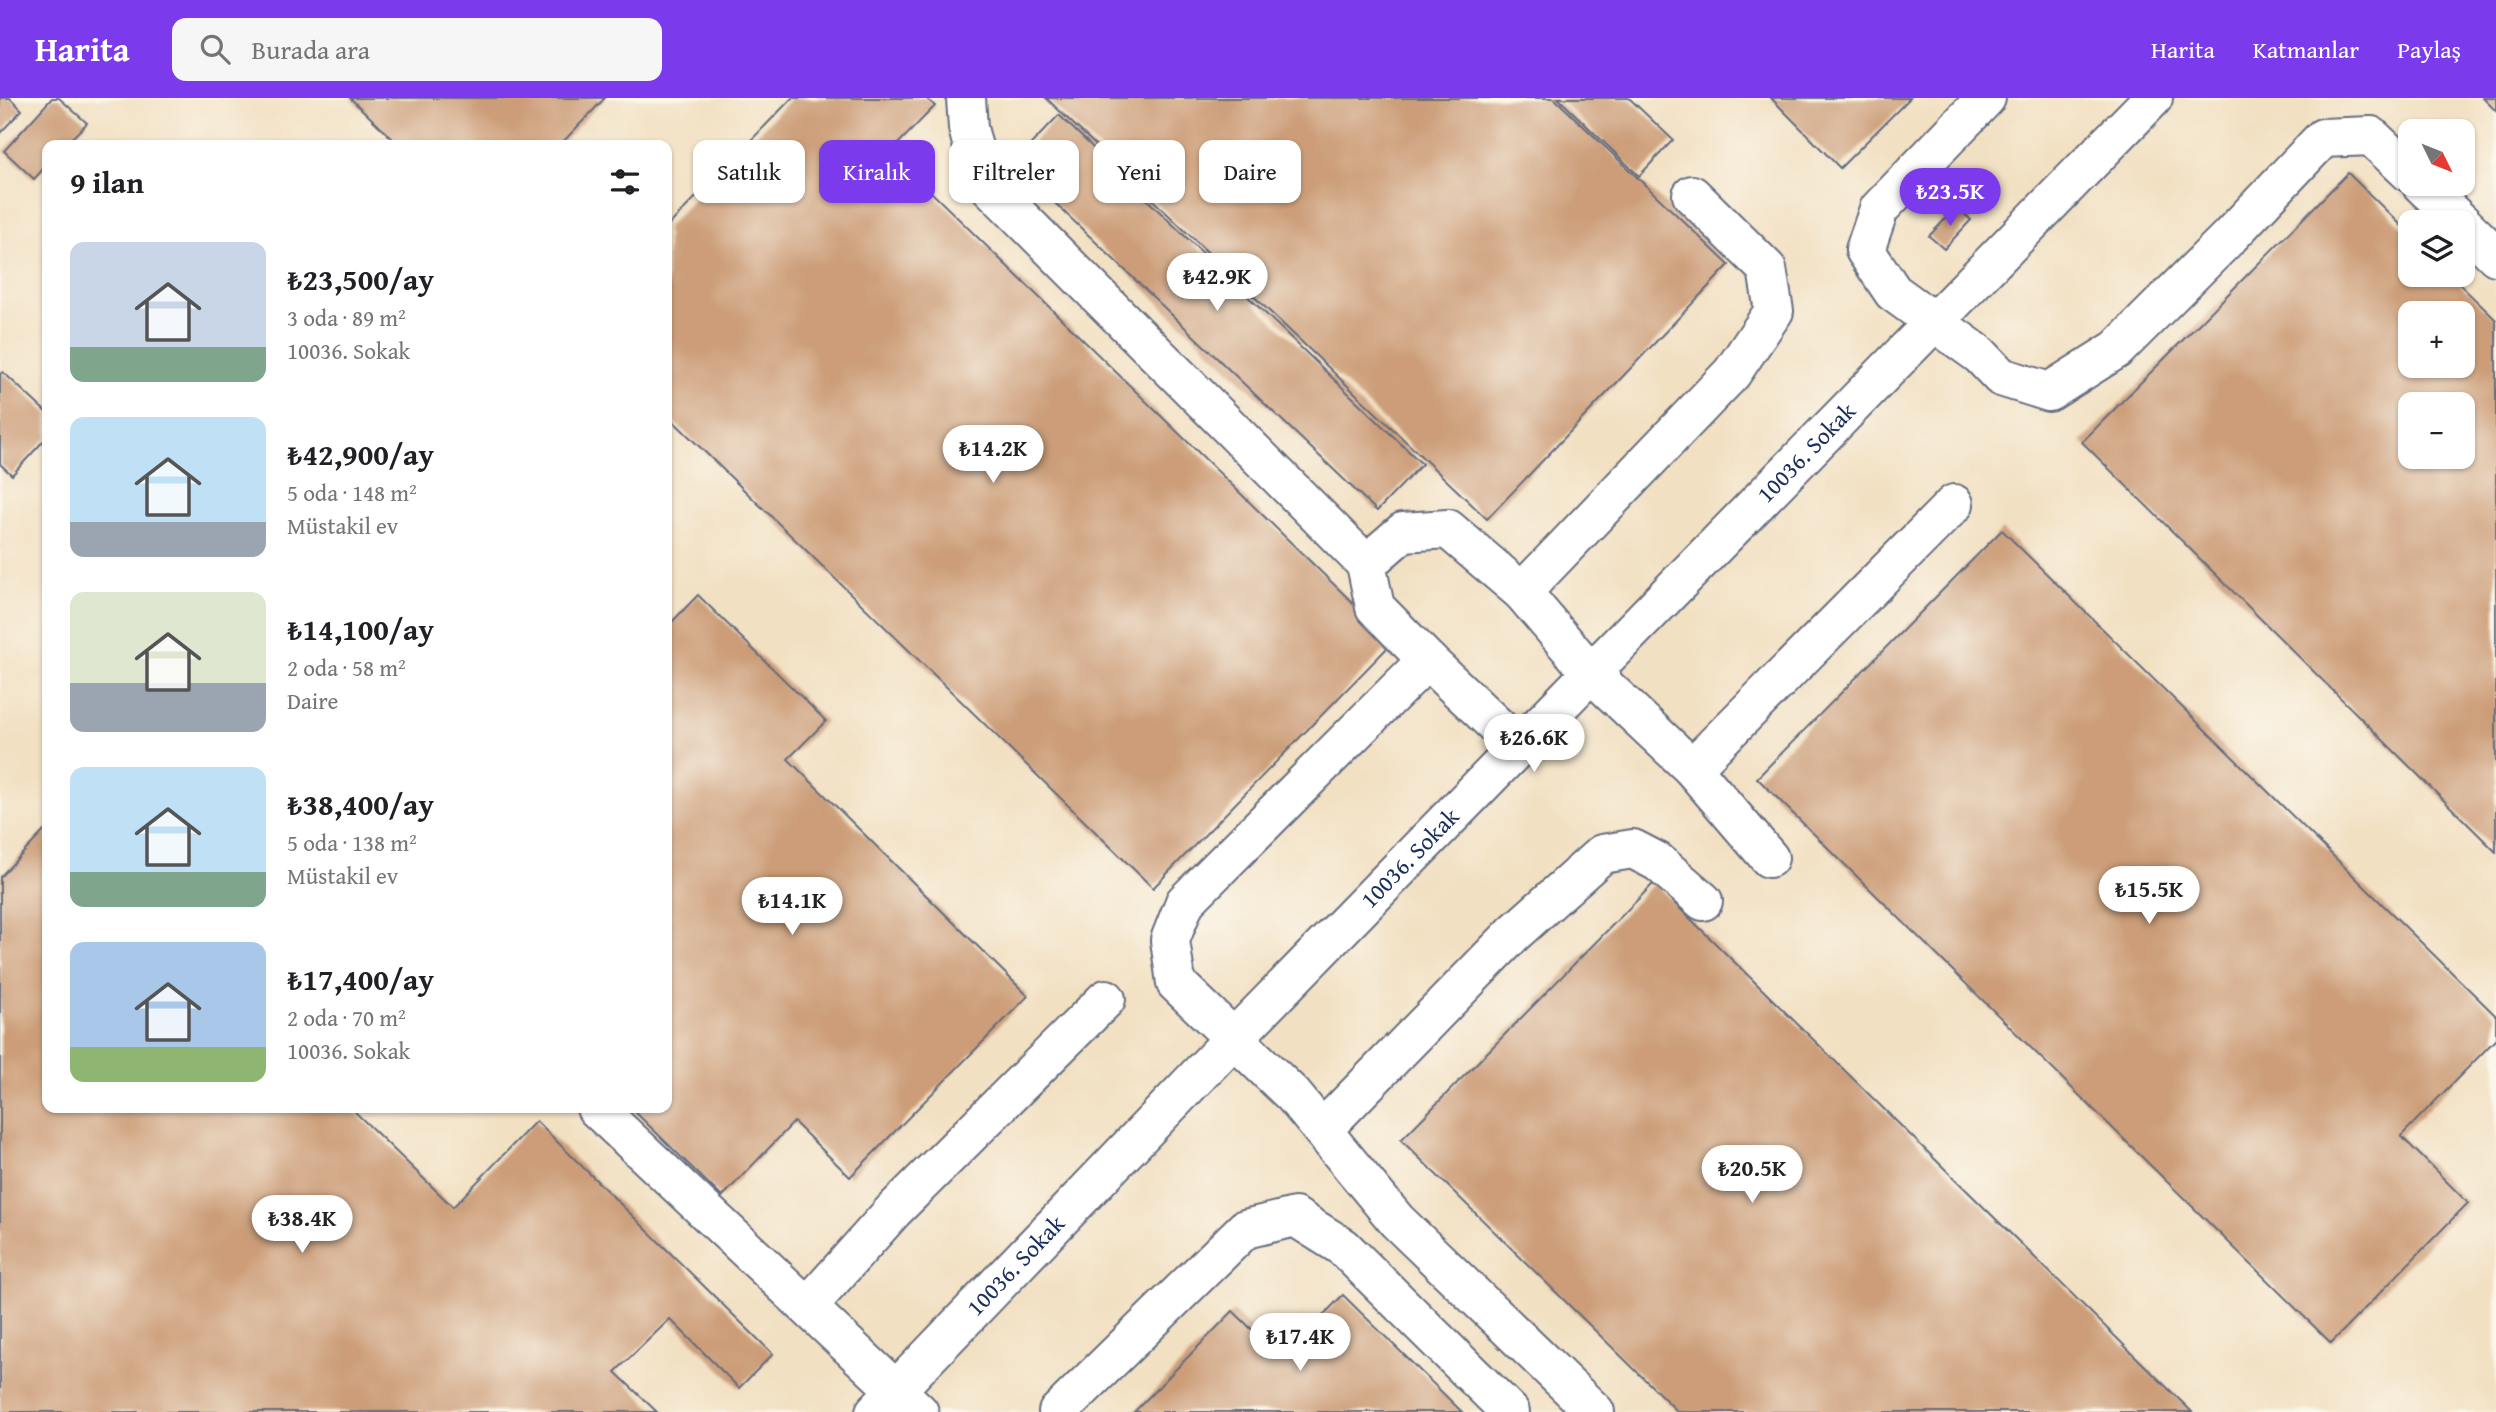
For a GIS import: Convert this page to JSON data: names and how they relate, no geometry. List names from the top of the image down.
{
  "streets": {
    "street": ["10036. Sokak"]
  },
  "north": "bottom right",
  "page": {
    "header": "Harita",
    "search": "Burada ara",
    "nav": ["Harita", "Katmanlar", "Paylaş"],
    "map_buttons": ["+", "−"],
    "chip": [
      "Satılık",
      "Kiralık",
      "Filtreler",
      "Yeni",
      "Daire"
    ],
    "heading": "9 ilan",
    "price": [
      "₺23.5K",
      "₺42.9K",
      "₺14.2K",
      "₺26.6K",
      "₺15.5K",
      "₺14.1K",
      "₺20.5K",
      "₺38.4K",
      "₺17.4K"
    ],
    "list": [
      {
        "name": "₺23,500/ay",
        "note": "3 oda · 89 m² · 10036. Sokak"
      },
      {
        "name": "₺42,900/ay",
        "note": "5 oda · 148 m² · Müstakil ev"
      },
      {
        "name": "₺14,100/ay",
        "note": "2 oda · 58 m² · Daire"
      },
      {
        "name": "₺38,400/ay",
        "note": "5 oda · 138 m² · Müstakil ev"
      },
      {
        "name": "₺17,400/ay",
        "note": "2 oda · 70 m² · 10036. Sokak"
      }
    ]
  }
}
